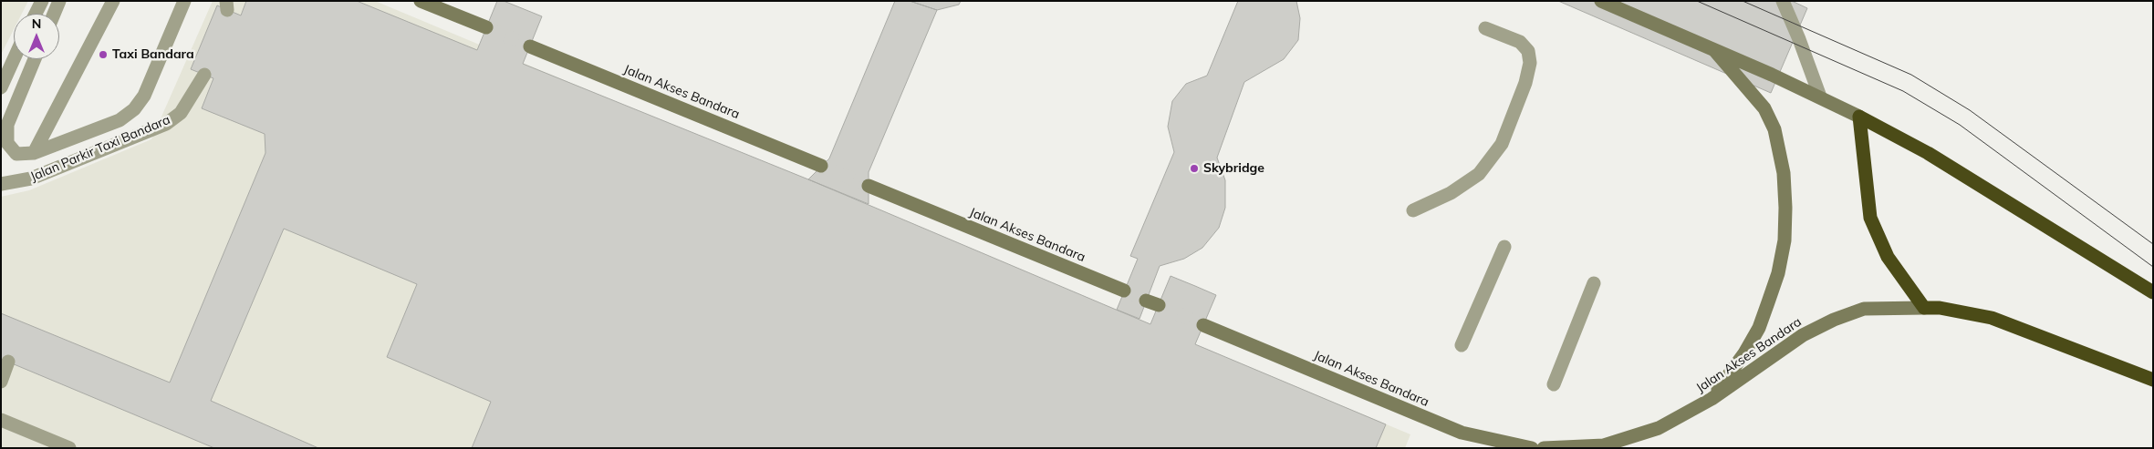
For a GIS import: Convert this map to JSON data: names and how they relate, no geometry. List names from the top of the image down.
{
  "streets": {
    "highway": ["Jalan Akses Bandara"],
    "lane": ["Jalan Parkir Taxi Bandara"]
  },
  "places": ["Taxi Bandara", "Skybridge"],
  "north": "top"
}
